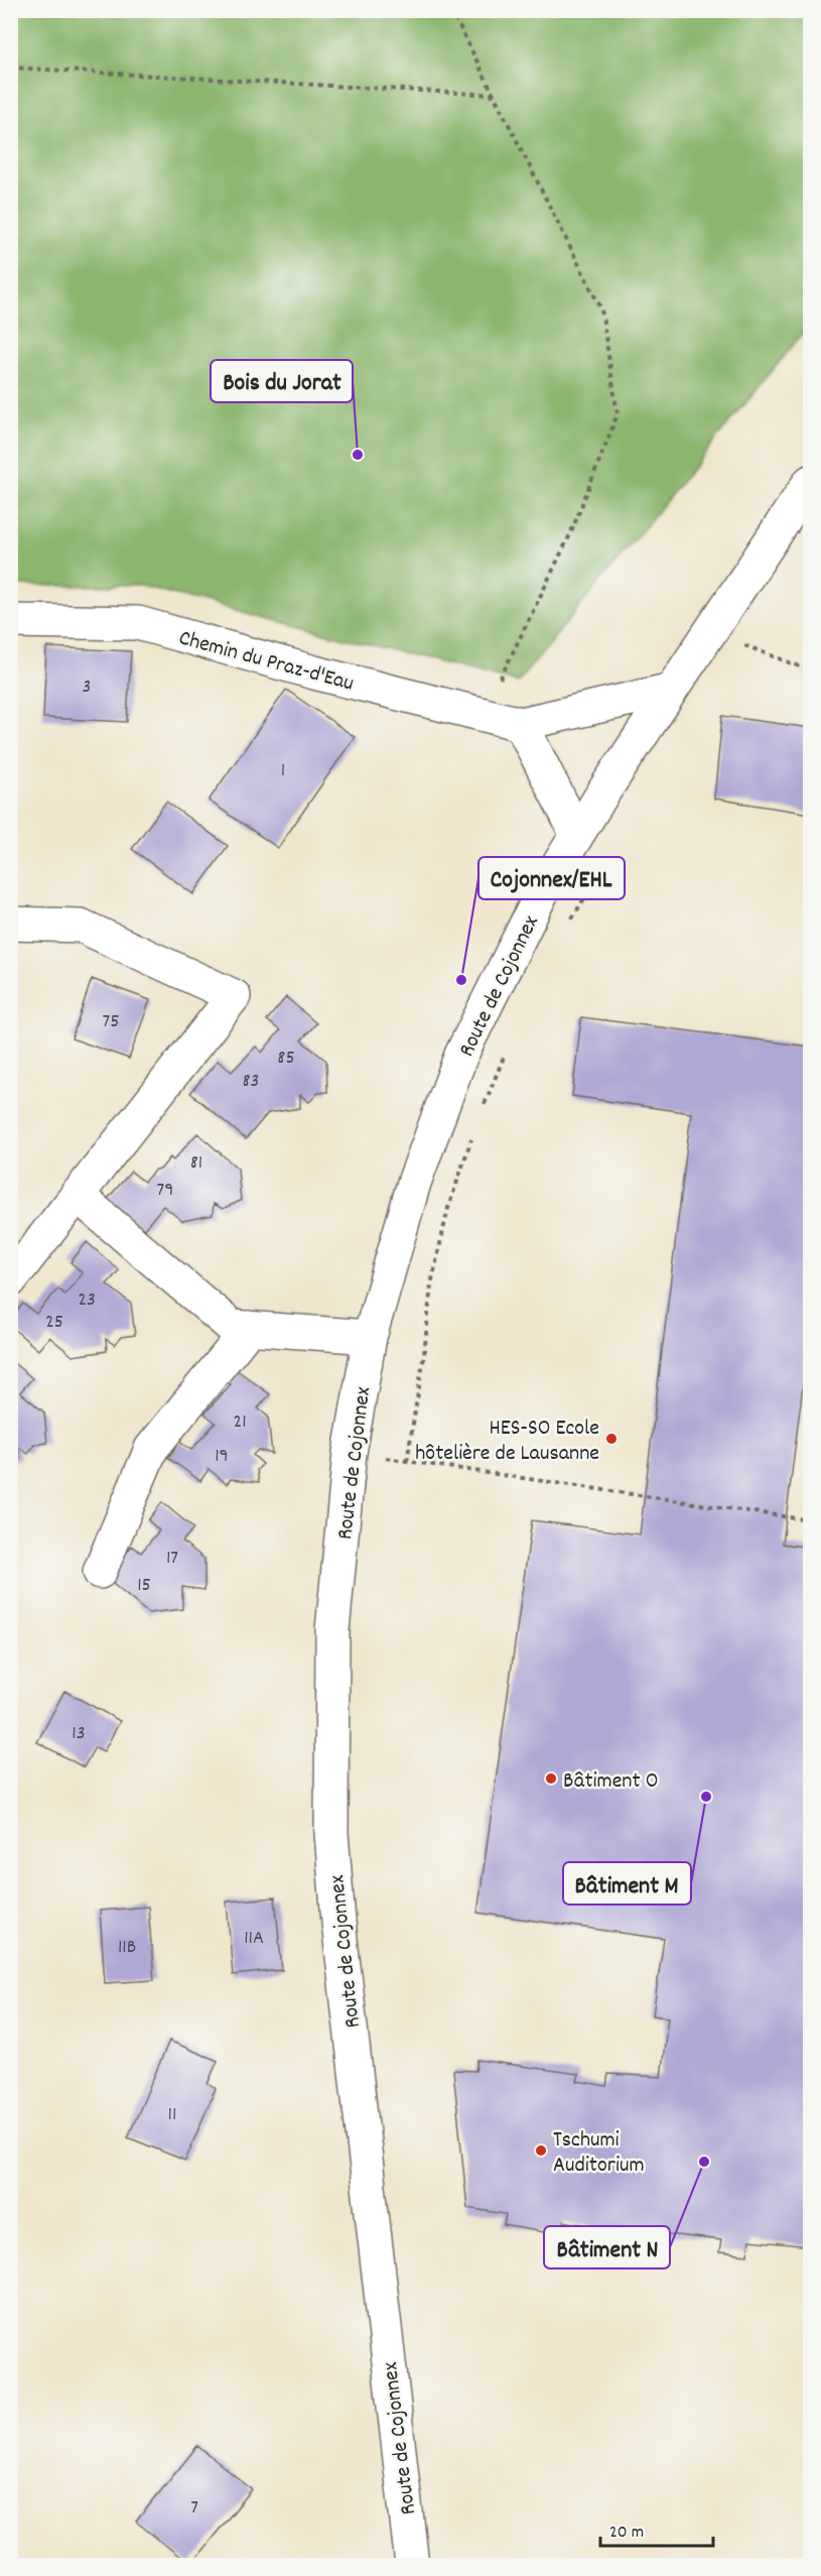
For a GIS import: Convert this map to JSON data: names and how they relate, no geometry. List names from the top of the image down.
{
  "streets": {
    "street": ["Chemin du Praz-d'Eau", "Route de Cojonnex"]
  },
  "crossings": [
    ["Chemin du Praz-d'Eau", "Route de Cojonnex"]
  ],
  "places": [
    "Bois du Jorat",
    "Cojonnex/EHL",
    "HES-SO Ecole hôtelière de Lausanne",
    "Bâtiment O",
    "Bâtiment M",
    "Tschumi Auditorium",
    "Bâtiment N"
  ],
  "house_numbers": [
    "3",
    "1",
    "75",
    "85",
    "83",
    "81",
    "79",
    "23",
    "25",
    "21",
    "19",
    "17",
    "15",
    "13",
    "11A",
    "11B",
    "11",
    "7"
  ],
  "scale_bar": "20 m"
}
